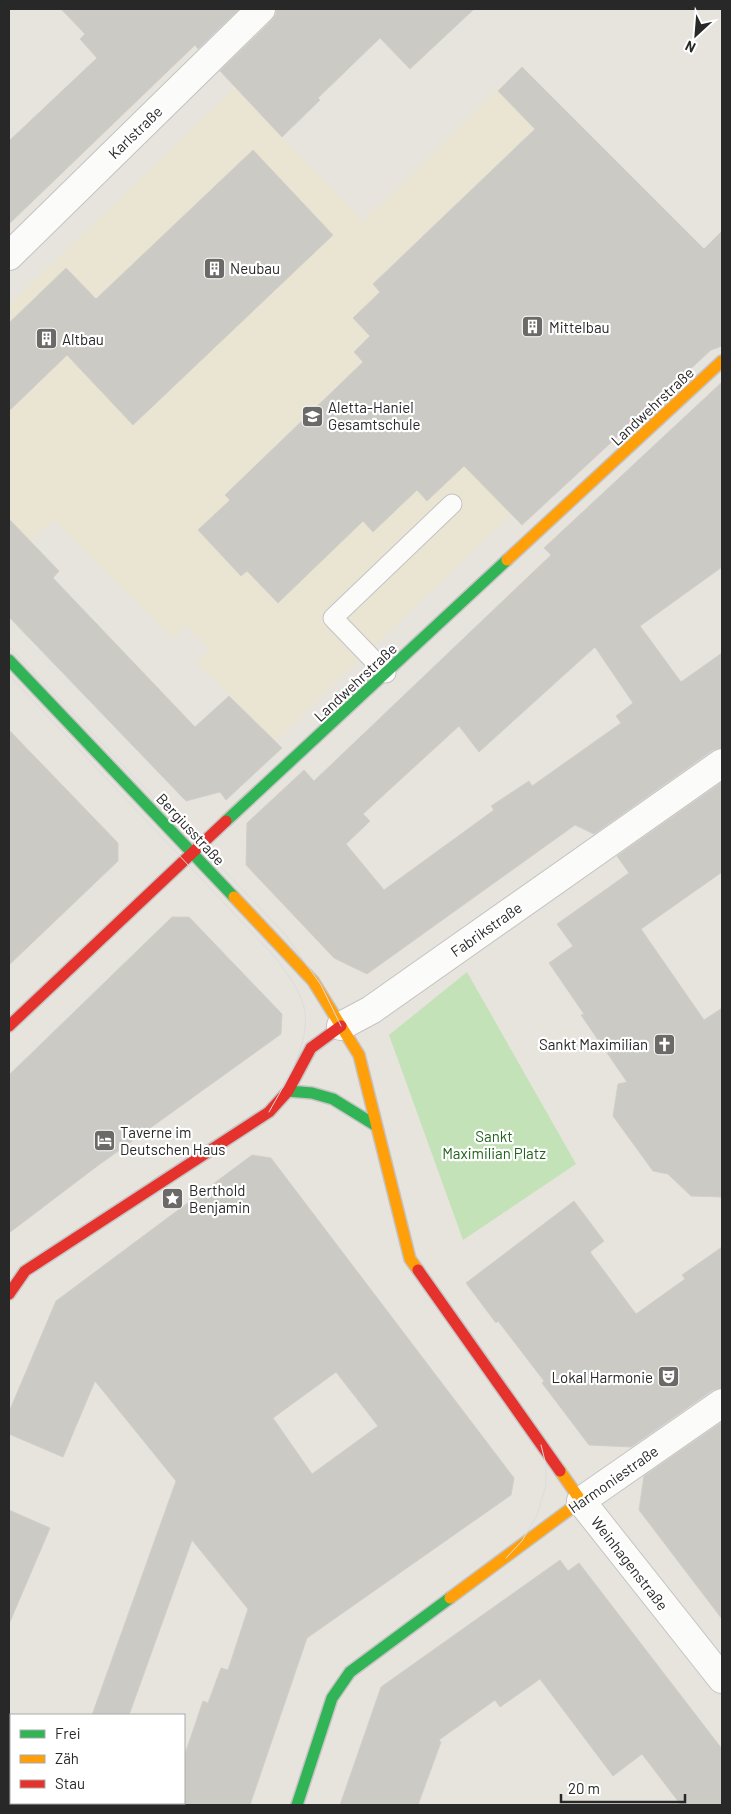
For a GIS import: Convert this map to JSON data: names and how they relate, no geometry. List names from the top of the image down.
{
  "streets": {
    "street": [
      "Karlstraße",
      "Landwehrstraße",
      "Bergiusstraße",
      "Fabrikstraße",
      "Harmoniestraße",
      "Weinhagenstraße"
    ]
  },
  "crossings": [
    ["Landwehrstraße", "Bergiusstraße"],
    ["Bergiusstraße", "Fabrikstraße"],
    ["Bergiusstraße", "Weinhagenstraße"],
    ["Harmoniestraße", "Weinhagenstraße"]
  ],
  "parks": ["Sankt Maximilian Platz"],
  "places": {
    "building": ["Neubau", "Mittelbau", "Altbau"],
    "school or university": ["Aletta-Haniel Gesamtschule"],
    "church": ["Sankt Maximilian"],
    "hotel": ["Taverne im Deutschen Haus"],
    "place": ["Berthold Benjamin"],
    "theatre": ["Lokal Harmonie"]
  },
  "legend": ["Frei", "Zäh", "Stau"],
  "scale_bar": "20 m",
  "north": "bottom left"
}
